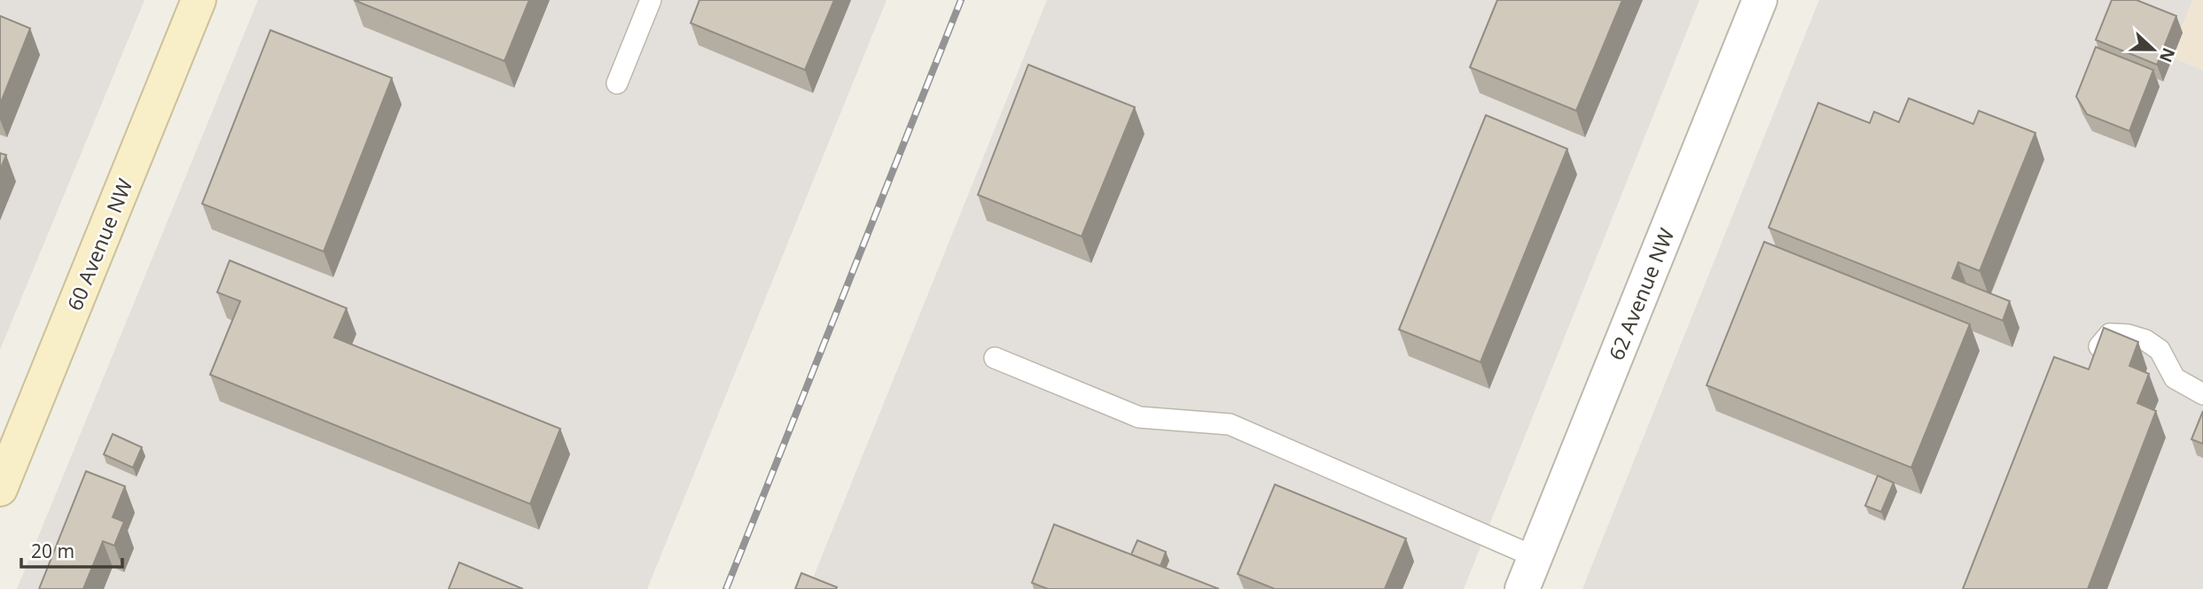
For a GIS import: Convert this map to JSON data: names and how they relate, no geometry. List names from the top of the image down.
{
  "streets": {
    "street": ["60 Avenue NW", "62 Avenue NW"]
  },
  "scale_bar": "20 m",
  "north": "right"
}
